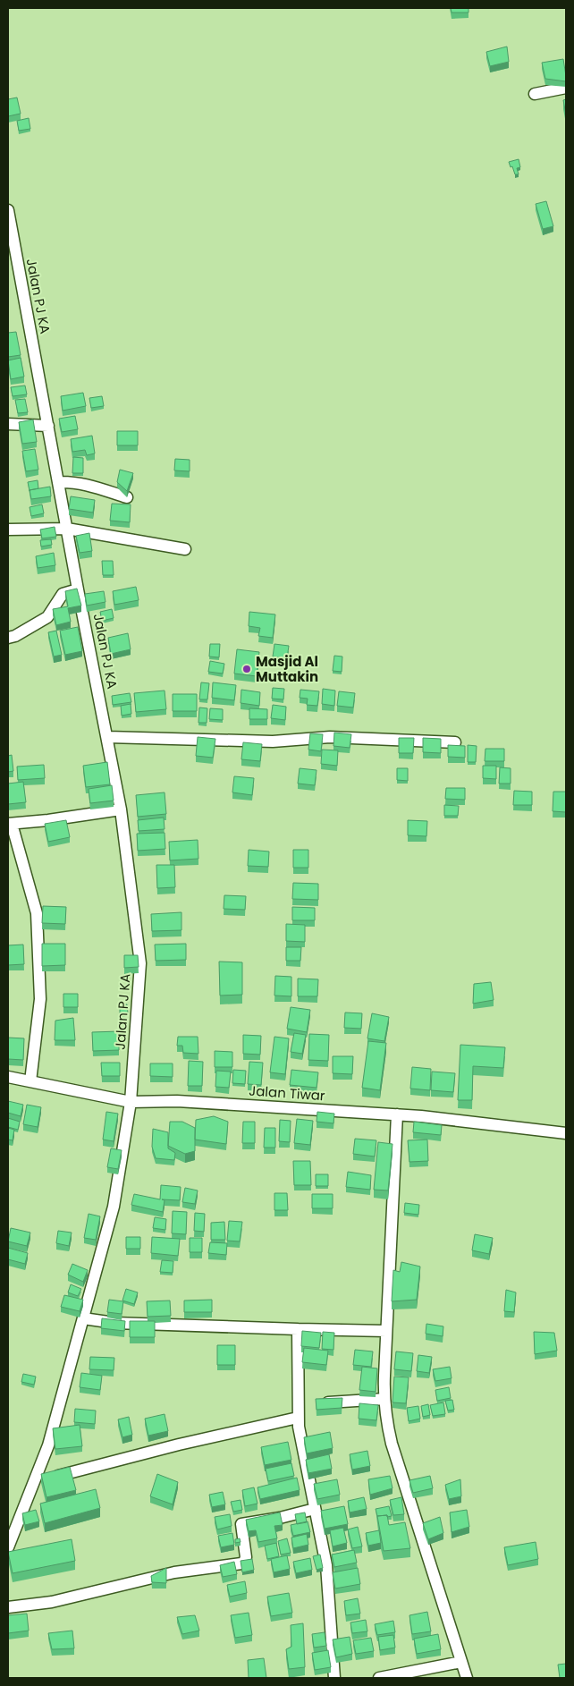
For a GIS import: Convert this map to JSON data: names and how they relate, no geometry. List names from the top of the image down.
{
  "streets": {
    "street": ["Jalan PJ KA", "Jalan Tiwar"]
  },
  "crossings": [
    ["Jalan PJ KA", "Jalan Tiwar"]
  ],
  "places": ["Masjid Al Muttakin"]
}
